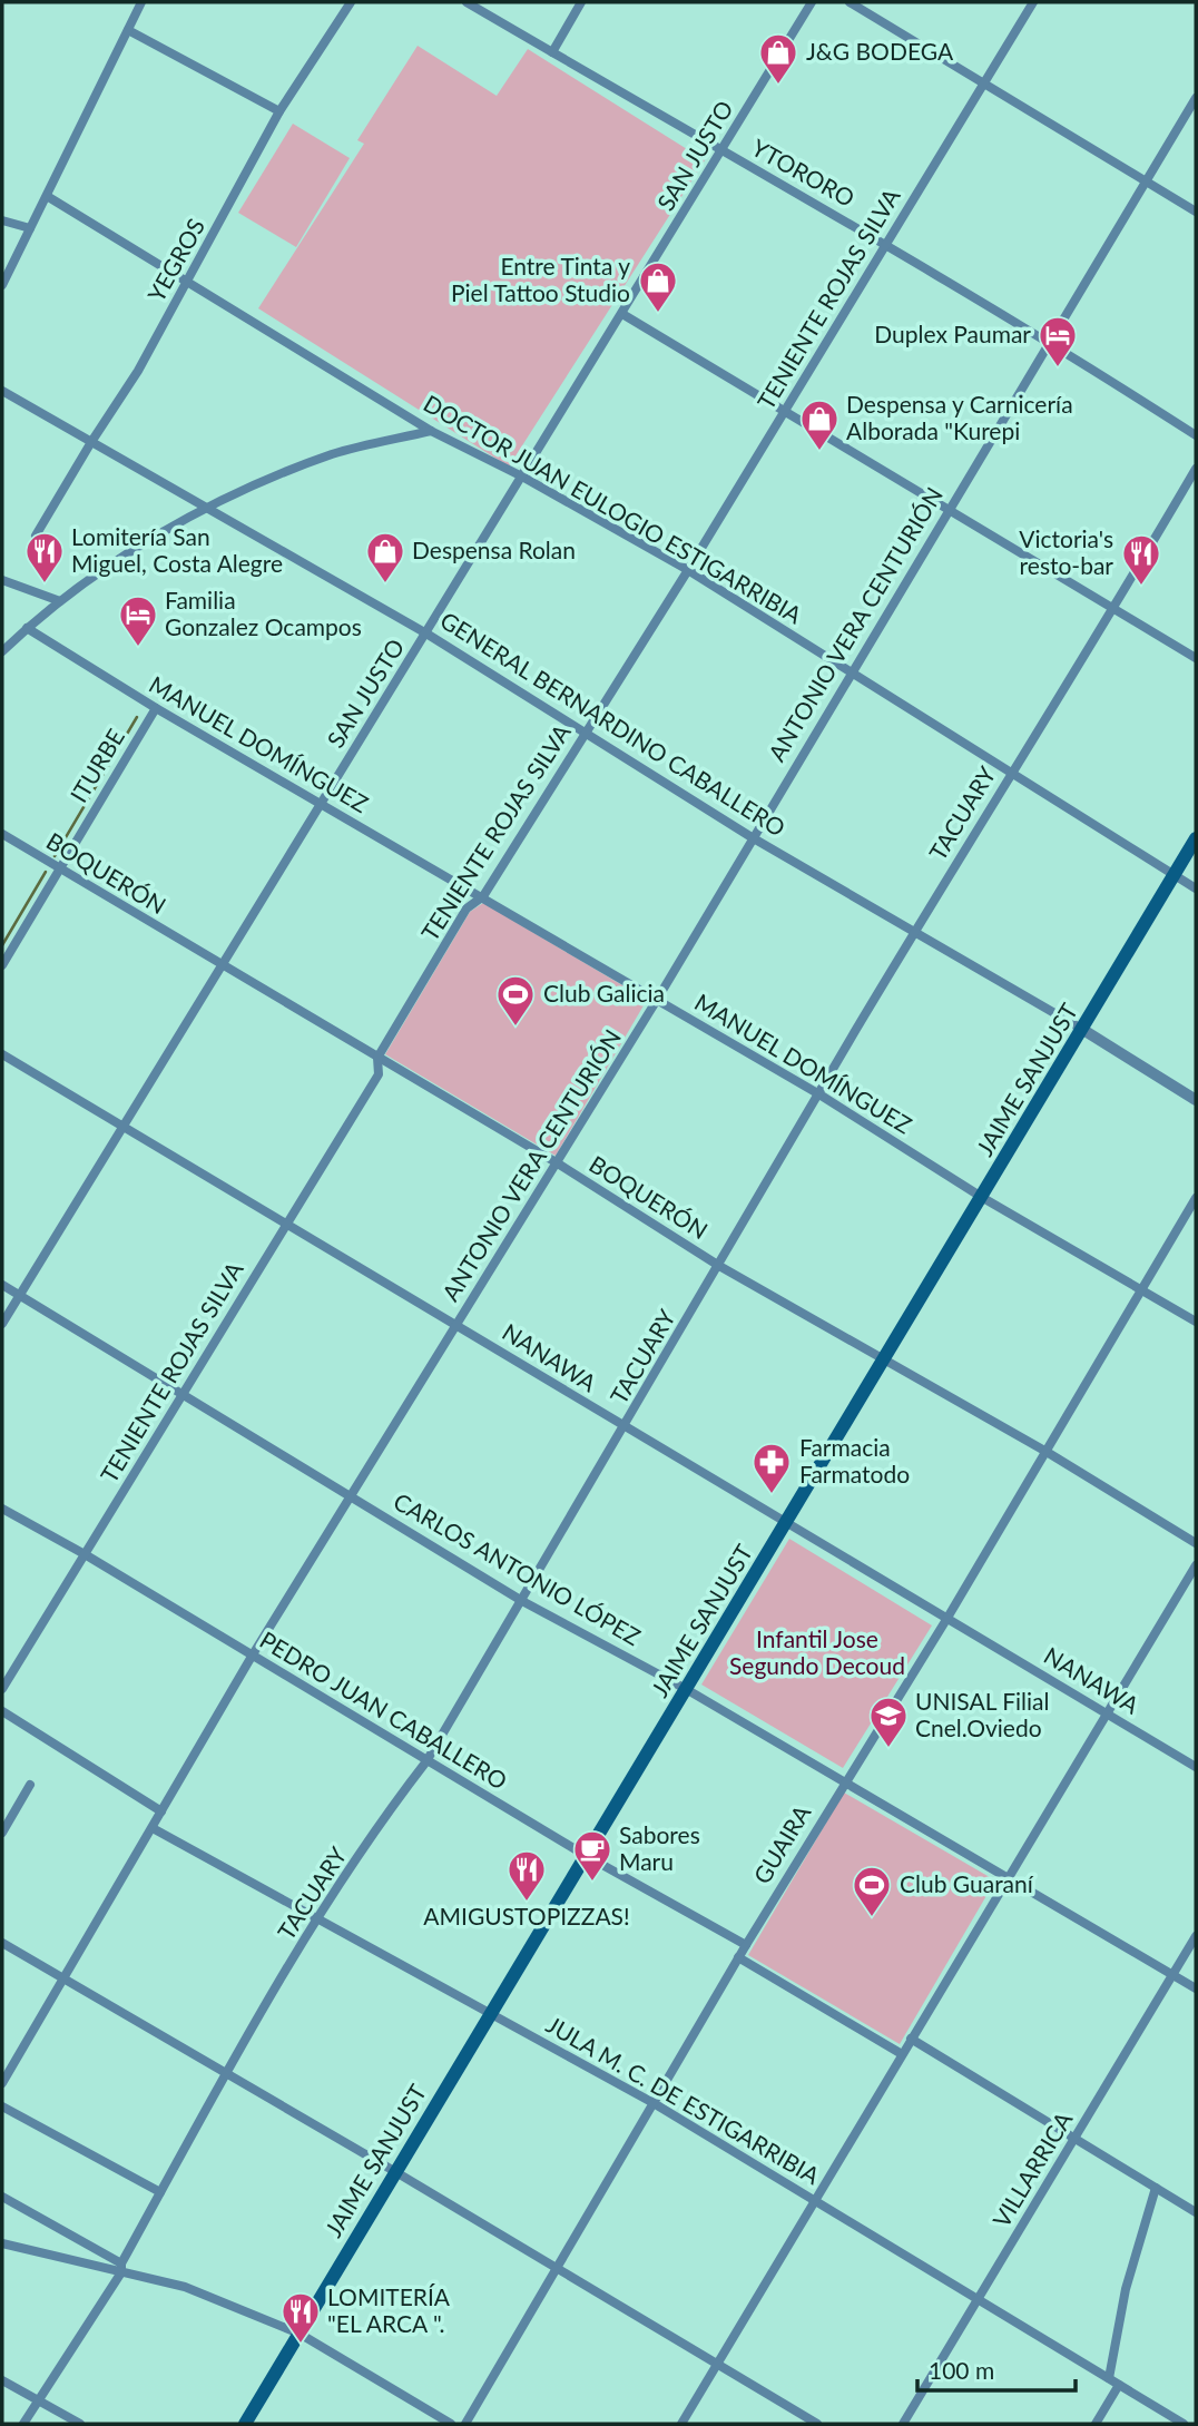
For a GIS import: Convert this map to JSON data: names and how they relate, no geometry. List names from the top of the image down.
{
  "streets": {
    "main road": ["JAIME SANJUST"],
    "street": [
      "SAN JUSTO",
      "YTORORO",
      "YEGROS",
      "TENIENTE ROJAS SILVA",
      "DOCTOR JUAN EULOGIO ESTIGARRIBIA",
      "ANTONIO VERA CENTURIÓN",
      "GENERAL BERNARDINO CABALLERO",
      "MANUEL DOMÍNGUEZ",
      "ITURBE",
      "TACUARY",
      "BOQUERÓN",
      "NANAWA",
      "CARLOS ANTONIO LÓPEZ",
      "PEDRO JUAN CABALLERO",
      "GUAIRA",
      "JULA M. C. DE ESTIGARRIBIA",
      "VILLARRICA"
    ]
  },
  "crossings": [
    ["SAN JUSTO", "YTORORO"],
    ["SAN JUSTO", "DOCTOR JUAN EULOGIO ESTIGARRIBIA"],
    ["SAN JUSTO", "GENERAL BERNARDINO CABALLERO"],
    ["SAN JUSTO", "MANUEL DOMÍNGUEZ"],
    ["SAN JUSTO", "BOQUERÓN"],
    ["SAN JUSTO", "NANAWA"],
    ["SAN JUSTO", "CARLOS ANTONIO LÓPEZ"],
    ["YTORORO", "TENIENTE ROJAS SILVA"],
    ["YTORORO", "ANTONIO VERA CENTURIÓN"],
    ["YEGROS", "DOCTOR JUAN EULOGIO ESTIGARRIBIA"],
    ["YEGROS", "GENERAL BERNARDINO CABALLERO"],
    ["TENIENTE ROJAS SILVA", "DOCTOR JUAN EULOGIO ESTIGARRIBIA"],
    ["TENIENTE ROJAS SILVA", "GENERAL BERNARDINO CABALLERO"],
    ["TENIENTE ROJAS SILVA", "MANUEL DOMÍNGUEZ"],
    ["TENIENTE ROJAS SILVA", "BOQUERÓN"],
    ["TENIENTE ROJAS SILVA", "NANAWA"],
    ["TENIENTE ROJAS SILVA", "CARLOS ANTONIO LÓPEZ"],
    ["TENIENTE ROJAS SILVA", "PEDRO JUAN CABALLERO"],
    ["DOCTOR JUAN EULOGIO ESTIGARRIBIA", "ANTONIO VERA CENTURIÓN"],
    ["DOCTOR JUAN EULOGIO ESTIGARRIBIA", "TACUARY"],
    ["DOCTOR JUAN EULOGIO ESTIGARRIBIA", "JAIME SANJUST"],
    ["ANTONIO VERA CENTURIÓN", "GENERAL BERNARDINO CABALLERO"],
    ["ANTONIO VERA CENTURIÓN", "MANUEL DOMÍNGUEZ"],
    ["ANTONIO VERA CENTURIÓN", "BOQUERÓN"],
    ["ANTONIO VERA CENTURIÓN", "NANAWA"],
    ["ANTONIO VERA CENTURIÓN", "CARLOS ANTONIO LÓPEZ"],
    ["ANTONIO VERA CENTURIÓN", "PEDRO JUAN CABALLERO"],
    ["ANTONIO VERA CENTURIÓN", "JULA M. C. DE ESTIGARRIBIA"],
    ["GENERAL BERNARDINO CABALLERO", "TACUARY"],
    ["GENERAL BERNARDINO CABALLERO", "JAIME SANJUST"],
    ["MANUEL DOMÍNGUEZ", "ITURBE"],
    ["MANUEL DOMÍNGUEZ", "TACUARY"],
    ["MANUEL DOMÍNGUEZ", "JAIME SANJUST"],
    ["MANUEL DOMÍNGUEZ", "GUAIRA"],
    ["ITURBE", "BOQUERÓN"],
    ["TACUARY", "BOQUERÓN"],
    ["TACUARY", "NANAWA"],
    ["TACUARY", "CARLOS ANTONIO LÓPEZ"],
    ["TACUARY", "PEDRO JUAN CABALLERO"],
    ["TACUARY", "JULA M. C. DE ESTIGARRIBIA"],
    ["BOQUERÓN", "JAIME SANJUST"],
    ["BOQUERÓN", "GUAIRA"],
    ["JAIME SANJUST", "NANAWA"],
    ["JAIME SANJUST", "CARLOS ANTONIO LÓPEZ"],
    ["JAIME SANJUST", "PEDRO JUAN CABALLERO"],
    ["JAIME SANJUST", "JULA M. C. DE ESTIGARRIBIA"],
    ["NANAWA", "GUAIRA"],
    ["CARLOS ANTONIO LÓPEZ", "GUAIRA"],
    ["CARLOS ANTONIO LÓPEZ", "VILLARRICA"],
    ["PEDRO JUAN CABALLERO", "GUAIRA"],
    ["GUAIRA", "JULA M. C. DE ESTIGARRIBIA"],
    ["JULA M. C. DE ESTIGARRIBIA", "VILLARRICA"]
  ],
  "parks": ["Infantil Jose Segundo Decoud"],
  "places": {
    "shop": [
      "J&G BODEGA",
      "Entre Tinta y Piel Tattoo Studio",
      "Despensa y Carnicería Alborada \"Kurepi",
      "Despensa Rolan"
    ],
    "hotel": ["Duplex Paumar", "Familia Gonzalez Ocampos"],
    "restaurant": [
      "Lomitería San Miguel, Costa Alegre",
      "Victoria's resto-bar",
      "AMIGUSTOPIZZAS!",
      "LOMITERÍA \"EL ARCA \"."
    ],
    "sports": ["Club Galicia", "Club Guaraní"],
    "pharmacy": ["Farmacia Farmatodo"],
    "school or university": ["UNISAL Filial Cnel.Oviedo"],
    "cafe": ["Sabores Maru"]
  },
  "scale_bar": "100 m"
}
